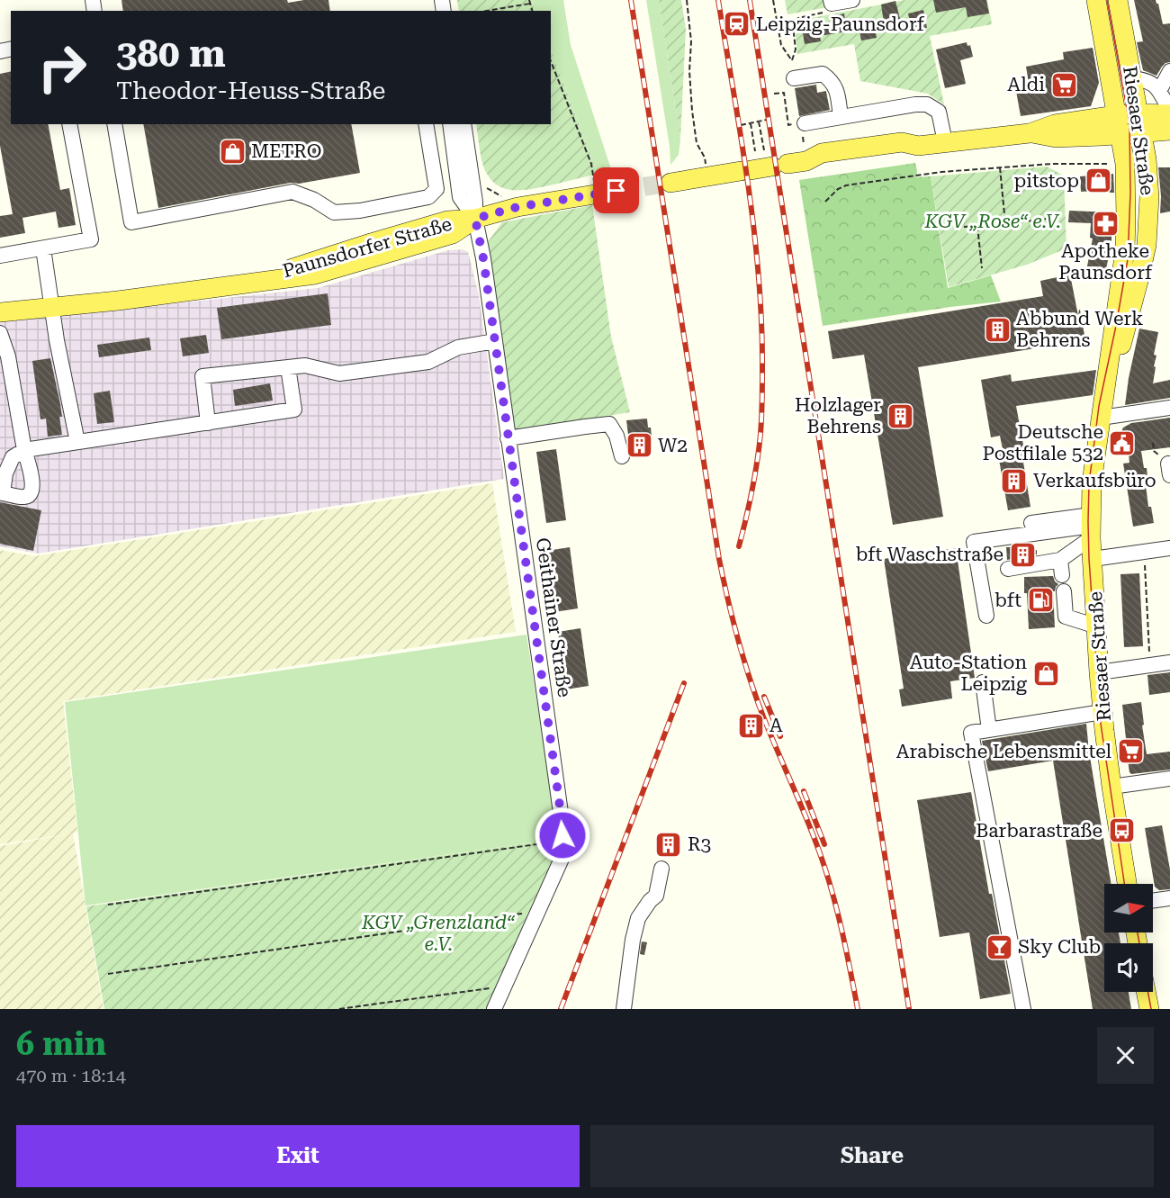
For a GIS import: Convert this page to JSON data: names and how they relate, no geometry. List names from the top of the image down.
{
  "streets": {
    "main road": ["Riesaer Straße", "Paunsdorfer Straße"],
    "street": ["Geithainer Straße"]
  },
  "crossings": [
    ["Paunsdorfer Straße", "Geithainer Straße"]
  ],
  "parks": ["KGV „Rose“ e.V.", "KGV „Grenzland“ e.V."],
  "places": {
    "station": ["Leipzig-Paunsdorf"],
    "supermarket": ["Aldi", "Arabische Lebensmittel"],
    "shop": ["METRO", "pitstop", "Auto-Station Leipzig"],
    "pharmacy": ["Apotheke Paunsdorf"],
    "building": [
      "Abbund Werk Behrens",
      "Holzlager Behrens",
      "W2",
      "Verkaufsbüro",
      "bft Waschstraße",
      "A",
      "R3"
    ],
    "public building": ["Deutsche Postfilale 532"],
    "fuel station": ["bft"],
    "bus stop": ["Barbarastraße"],
    "bar": ["Sky Club"]
  },
  "north": "right",
  "page": {
    "turn": ["380 m", "Theodor-Heuss-Straße"],
    "heading": ["6 min", "470 m · 18:14"],
    "buttons": ["Exit", "Share"]
  }
}
